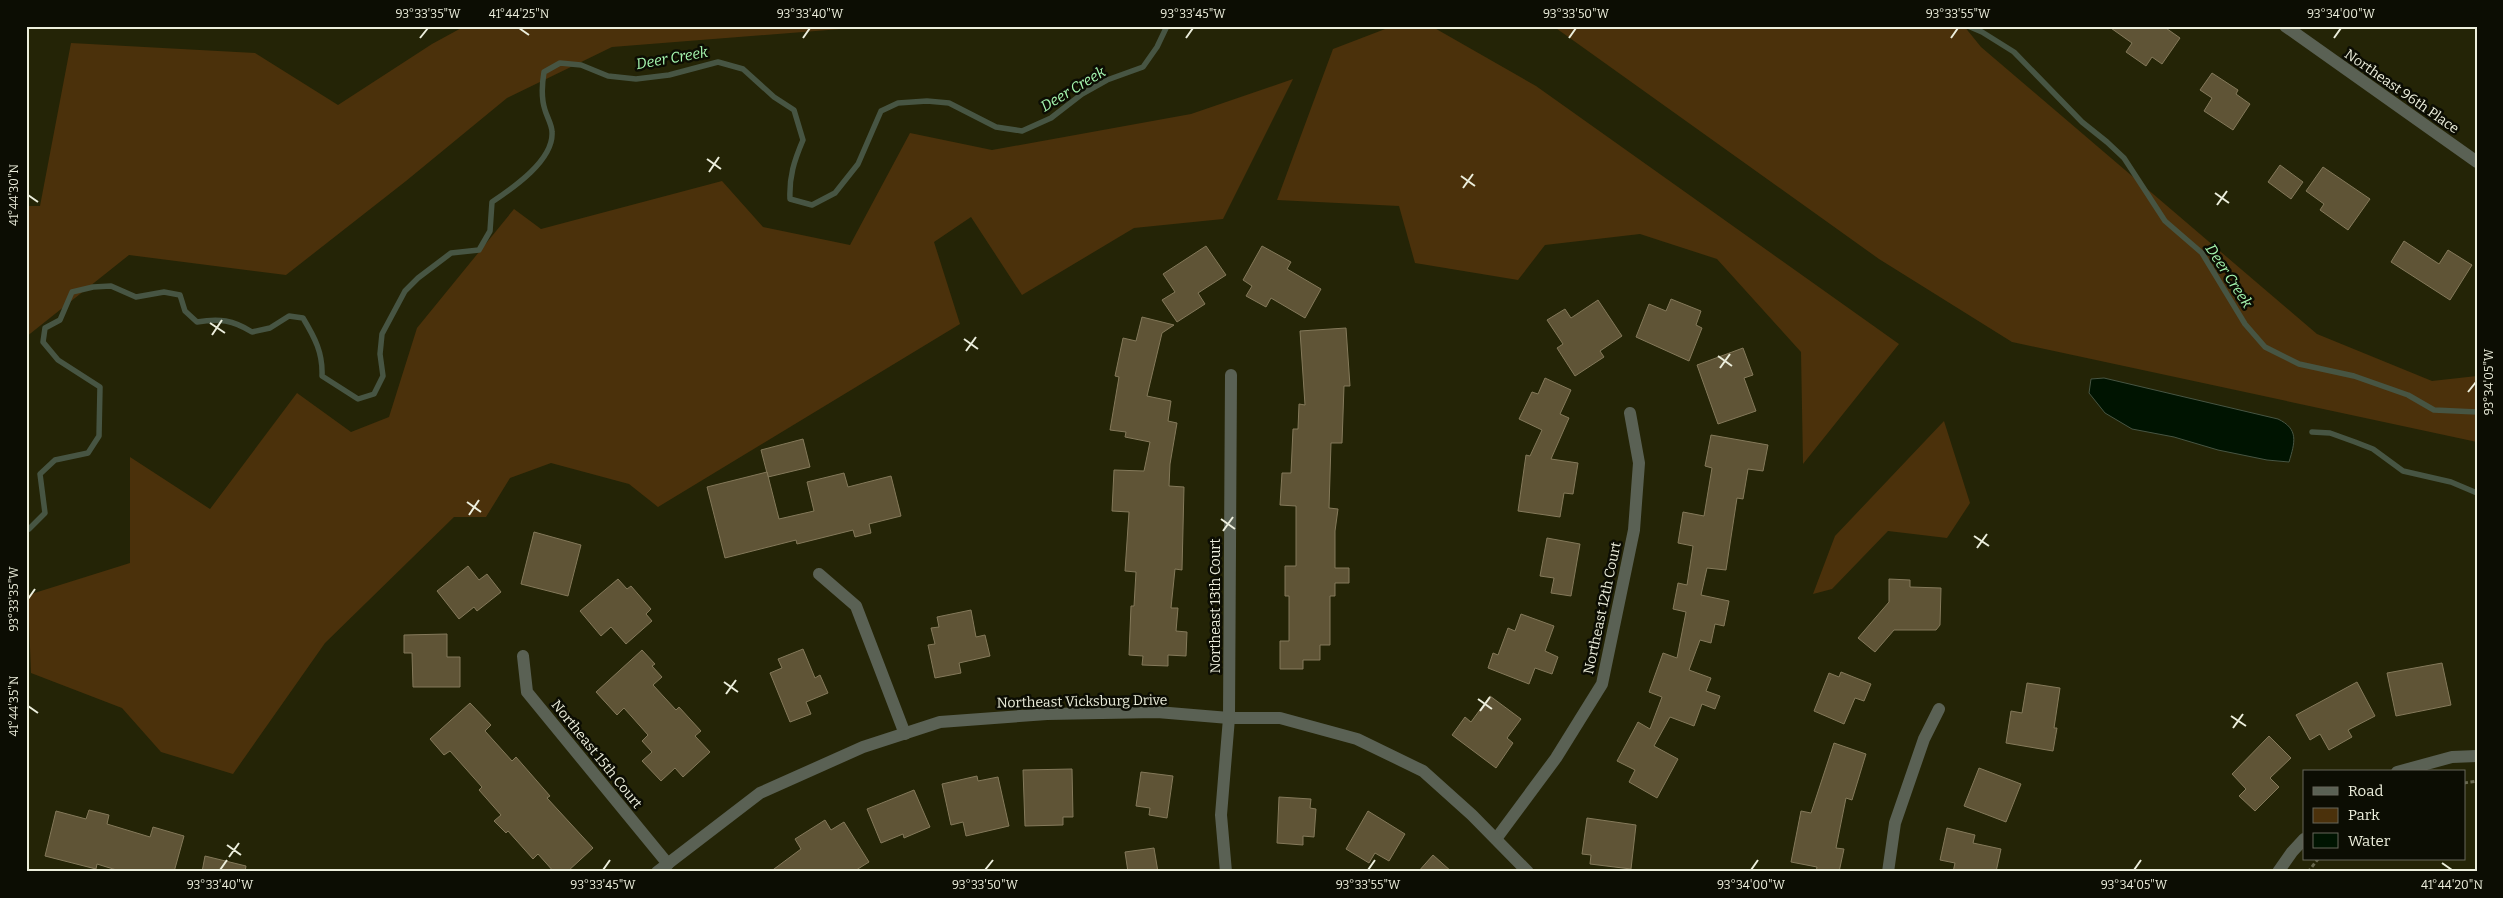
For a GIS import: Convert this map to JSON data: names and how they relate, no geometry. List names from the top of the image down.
{
  "streets": {
    "street": [
      "Northeast 96th Place",
      "Northeast 13th Court",
      "Northeast 12th Court",
      "Northeast Vicksburg Drive",
      "Northeast 15th Court"
    ]
  },
  "crossings": [
    ["Northeast 13th Court", "Northeast Vicksburg Drive"],
    ["Northeast 12th Court", "Northeast Vicksburg Drive"],
    ["Northeast Vicksburg Drive", "Northeast 15th Court"]
  ],
  "water": ["Deer Creek"],
  "legend": ["Road", "Park", "Water"],
  "coordinates": [
    "93°33'35\"W",
    "41°44'25\"N",
    "93°33'40\"W",
    "93°33'45\"W",
    "93°33'50\"W",
    "93°33'55\"W",
    "93°34'00\"W",
    "41°44'30\"N",
    "93°34'05\"W",
    "41°44'35\"N",
    "41°44'20\"N"
  ]
}
